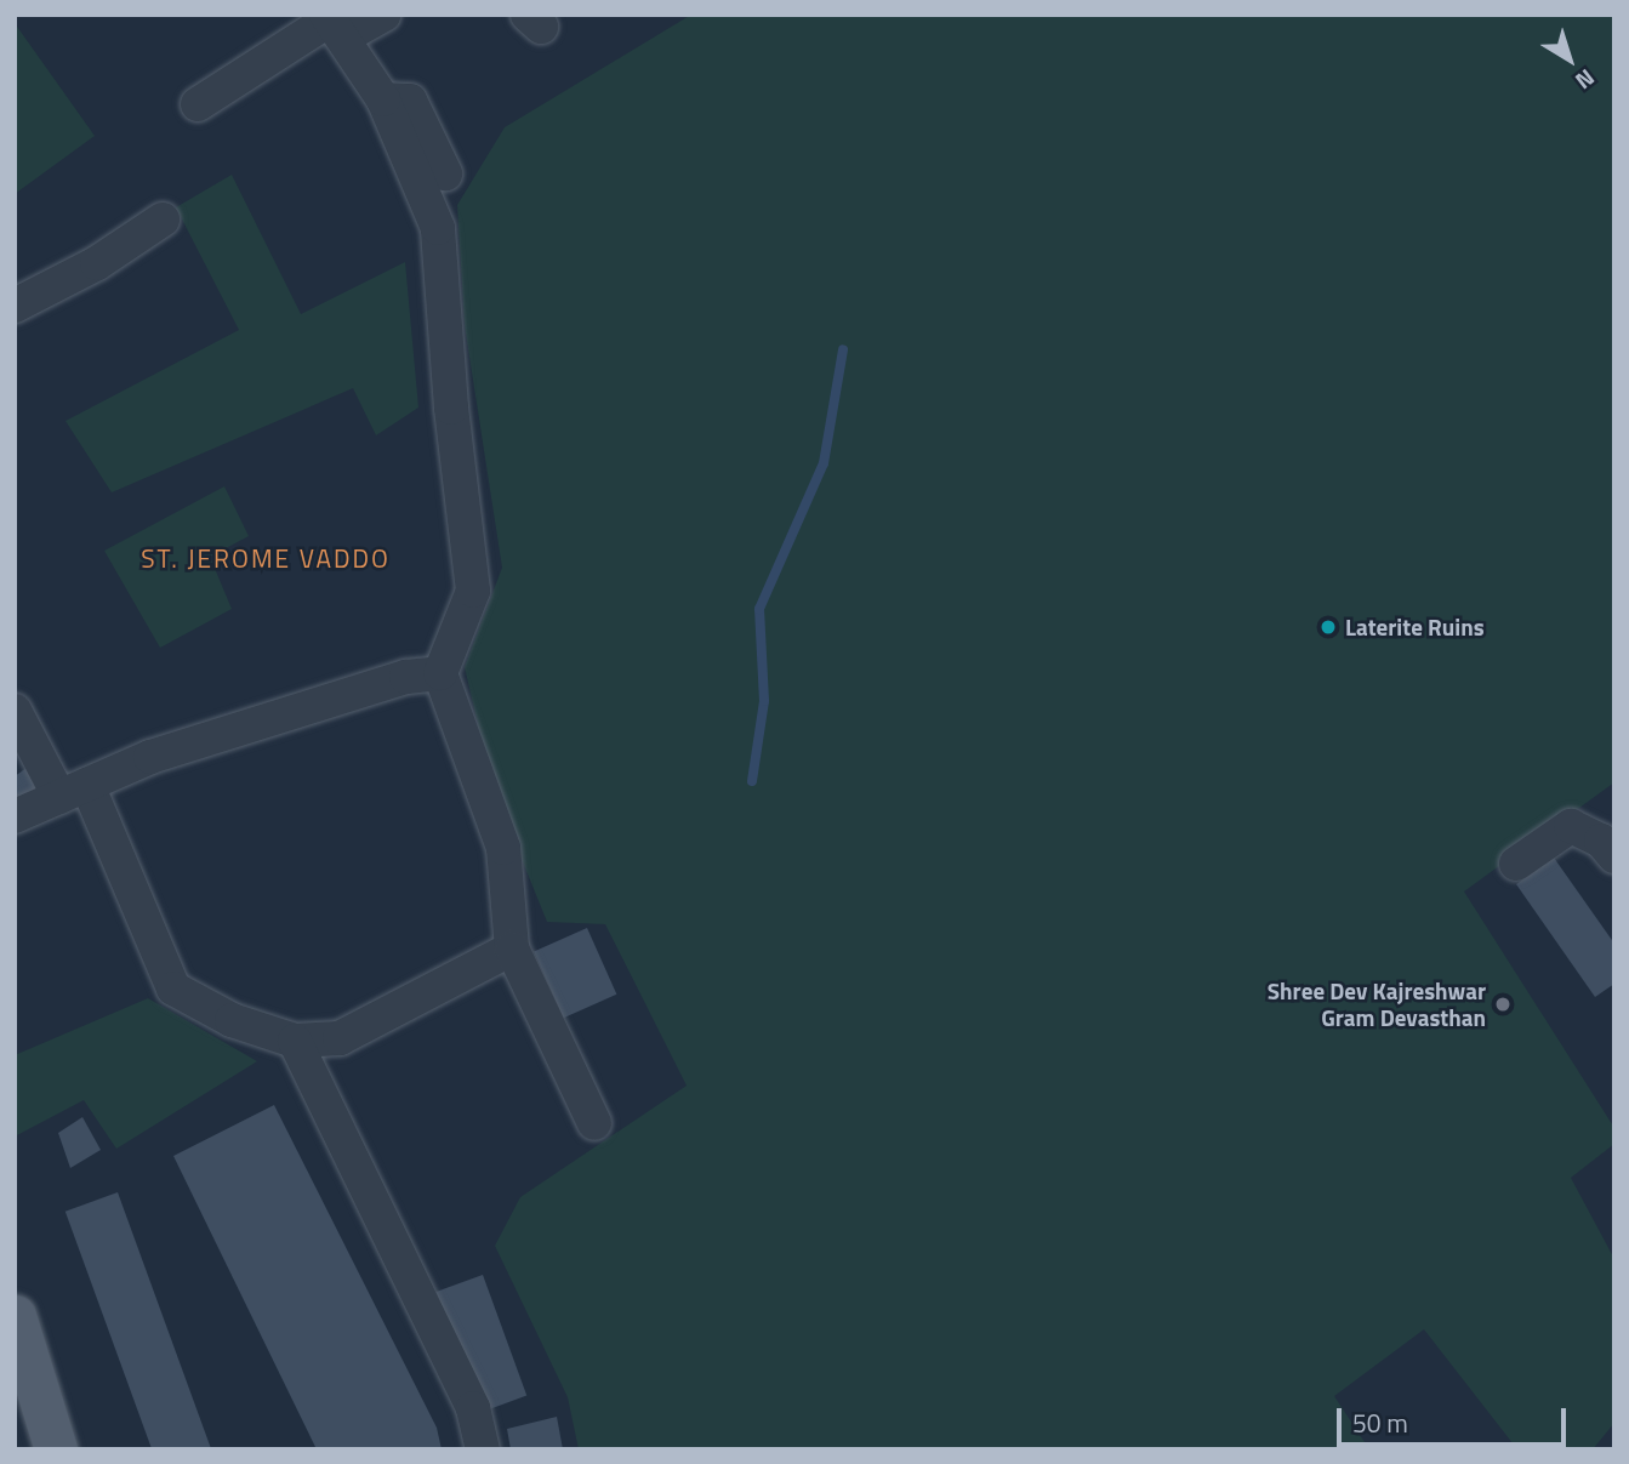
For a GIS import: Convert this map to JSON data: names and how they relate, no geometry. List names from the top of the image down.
{
  "districts": ["ST. JEROME VADDO"],
  "places": ["Laterite Ruins", "Shree Dev Kajreshwar Gram Devasthan"],
  "scale_bar": "50 m",
  "north": "bottom right"
}
